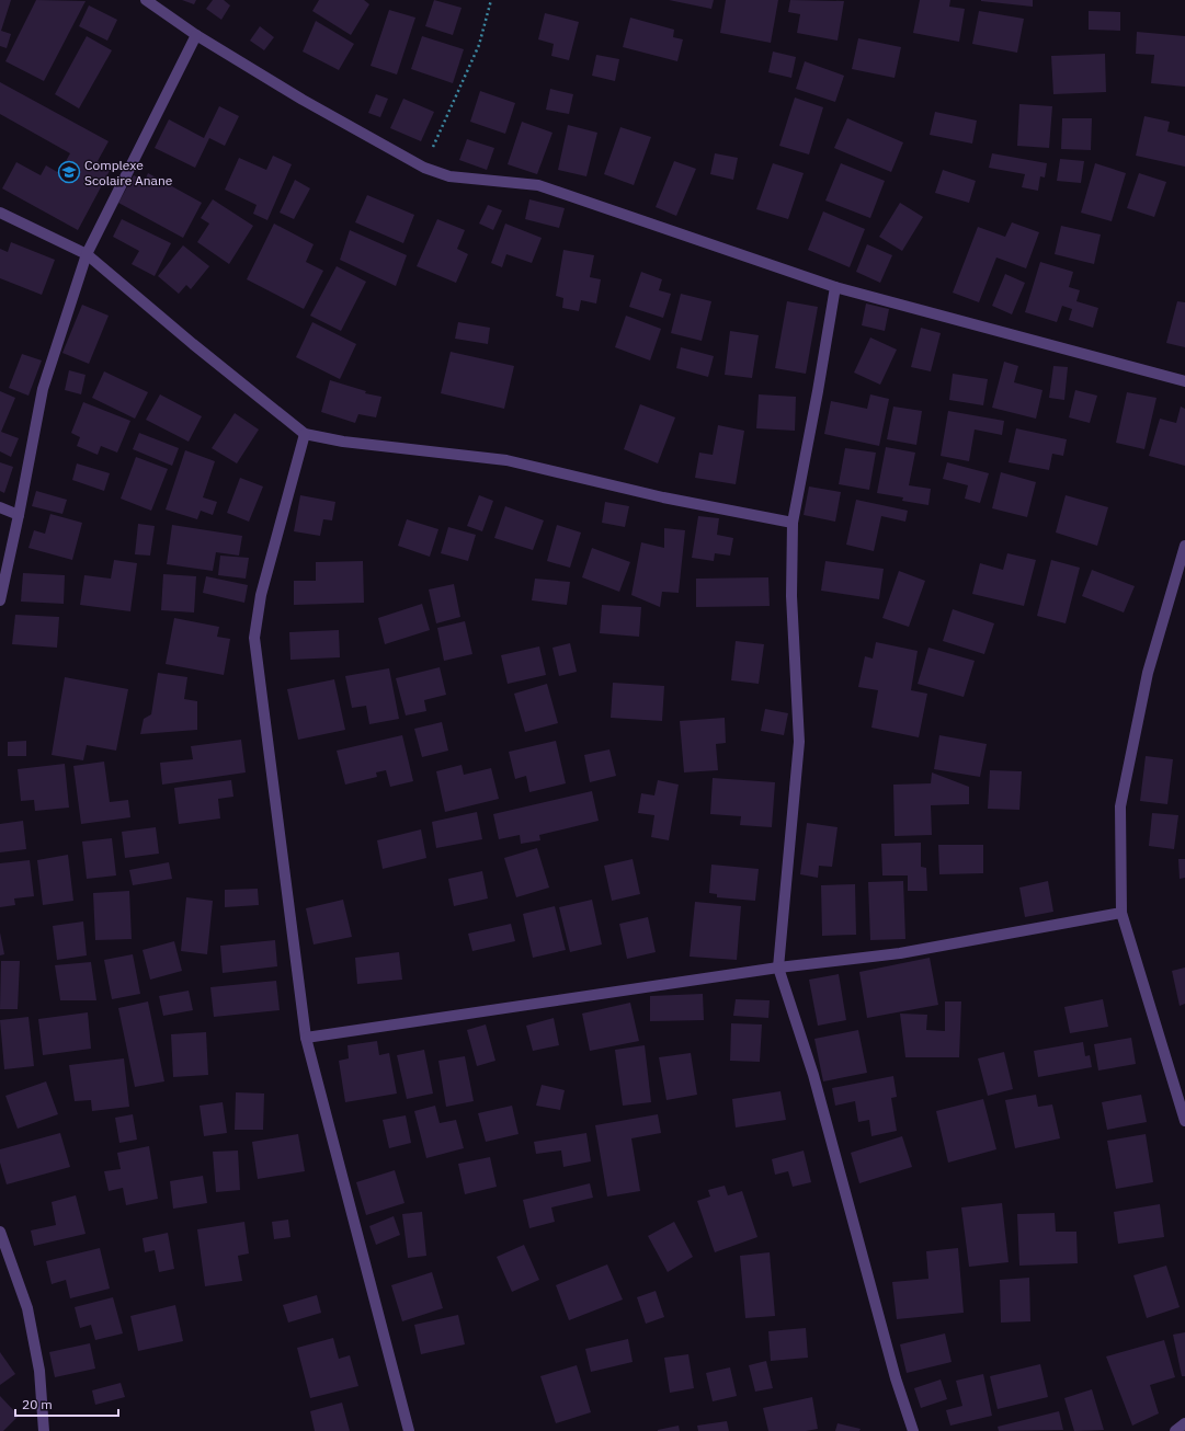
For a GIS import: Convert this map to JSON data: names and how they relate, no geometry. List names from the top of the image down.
{
  "places": {
    "school or university": ["Complexe Scolaire Anane"]
  },
  "scale_bar": "20 m"
}
